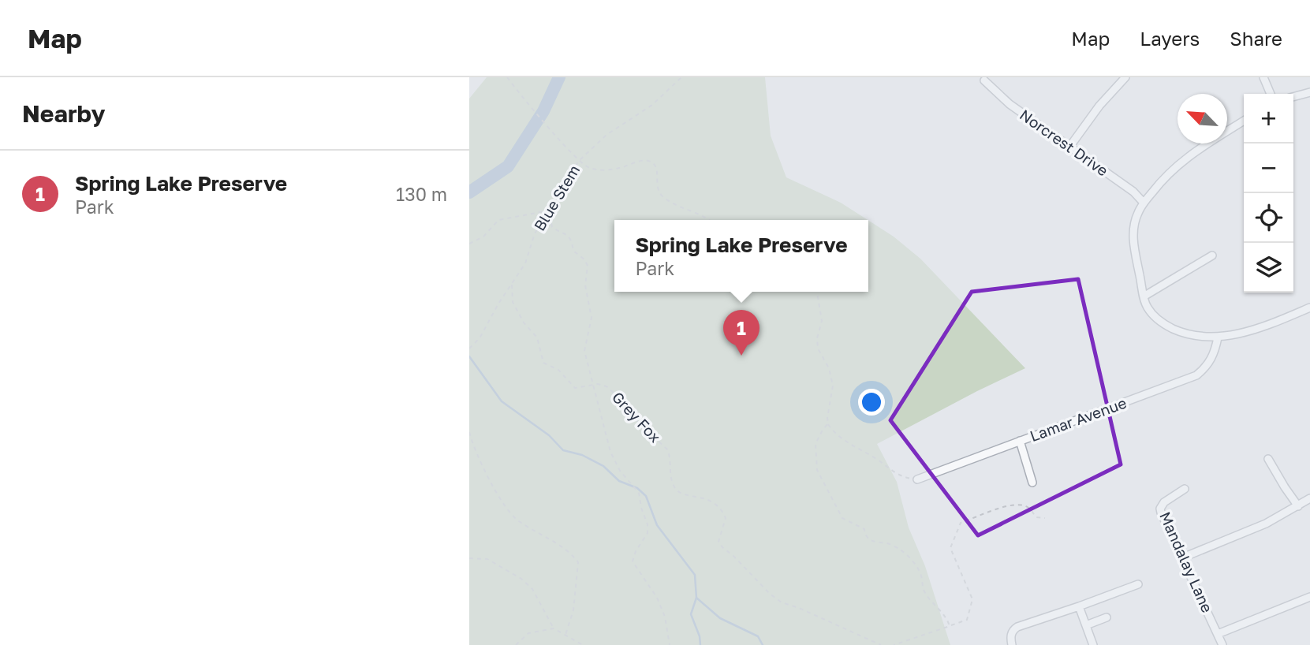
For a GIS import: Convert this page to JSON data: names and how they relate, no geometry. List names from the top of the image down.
{
  "streets": {
    "street": ["Norcrest Drive", "Lamar Avenue", "Mandalay Lane"],
    "path": ["Blue Stem", "Grey Fox"]
  },
  "crossings": [
    ["Blue Stem", "Grey Fox"]
  ],
  "north": "top left",
  "page": {
    "header": "Map",
    "nav": ["Map", "Layers", "Share"],
    "heading": "Nearby",
    "map_buttons": ["+", "−"],
    "list": [
      {
        "mark": "1",
        "name": "Spring Lake Preserve",
        "note": "Park",
        "value": "130 m"
      }
    ],
    "popup": ["Spring Lake Preserve", "Park"],
    "pins": "1"
  }
}
